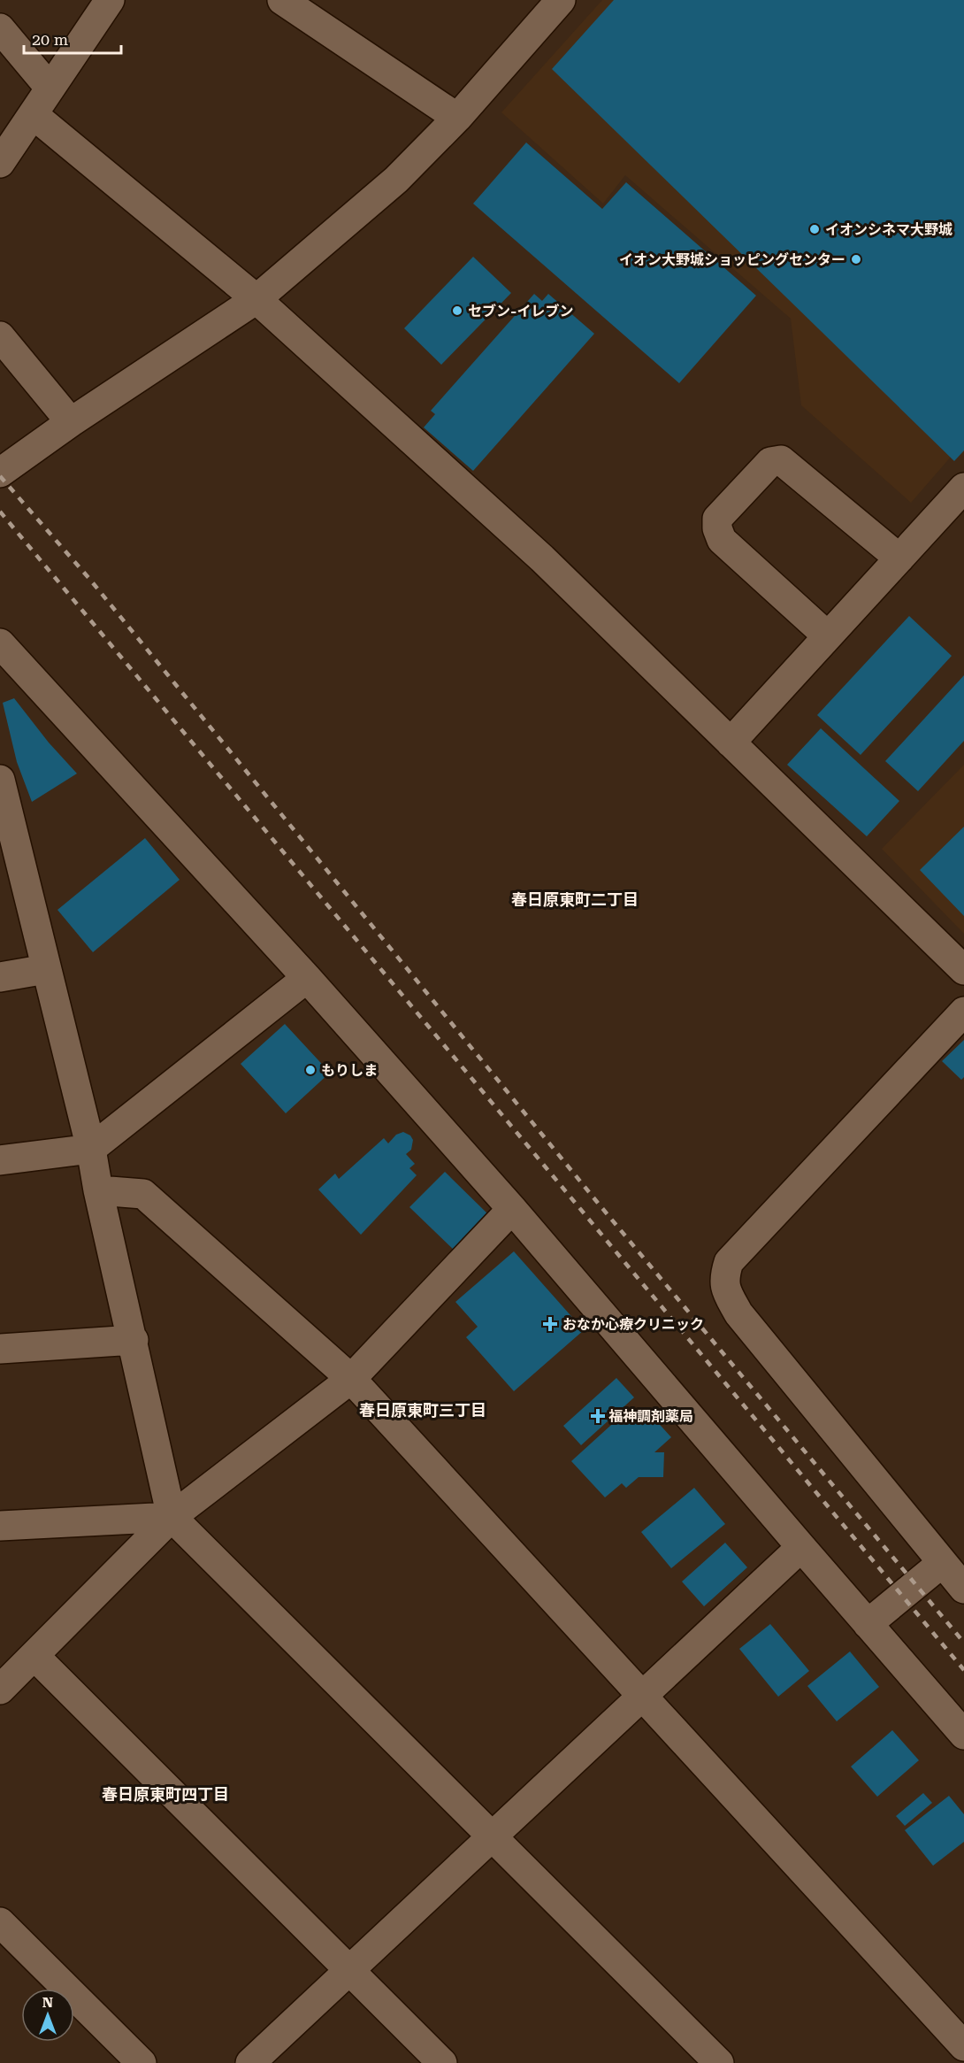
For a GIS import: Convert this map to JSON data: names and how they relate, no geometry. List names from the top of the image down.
{
  "districts": ["春日原東町二丁目", "春日原東町三丁目", "春日原東町四丁目"],
  "places": {
    "other": [
      "イオンシネマ大野城",
      "イオン大野城ショッピングセンター",
      "セブン-イレブン",
      "もりしま"
    ],
    "health": ["おなか心療クリニック", "福神調剤薬局"]
  },
  "scale_bar": "20 m",
  "north": "top"
}
